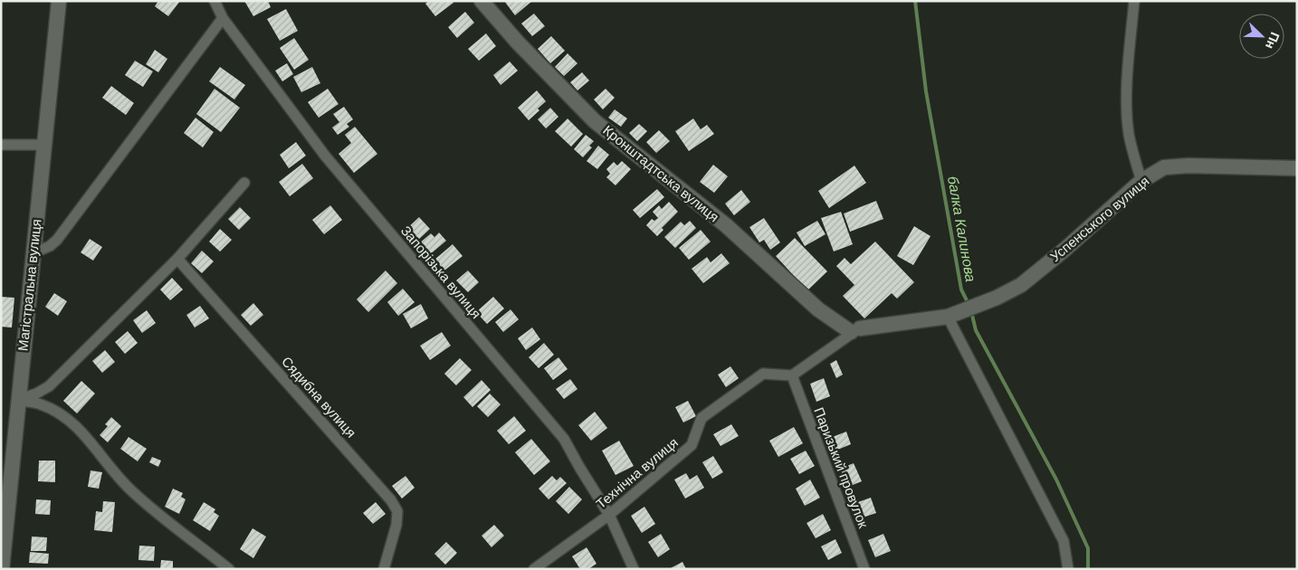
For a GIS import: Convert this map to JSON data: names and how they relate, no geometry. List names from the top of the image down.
{
  "streets": {
    "street": [
      "Кронштадтська вулиця",
      "Успенського вулиця",
      "Запорізька вулиця",
      "Магістральна вулиця",
      "Сядибна вулиця",
      "Паризький провулок",
      "Технічна вулиця"
    ]
  },
  "crossings": [
    ["Кронштадтська вулиця", "Успенського вулиця"],
    ["Запорізька вулиця", "Технічна вулиця"],
    ["Паризький провулок", "Технічна вулиця"]
  ],
  "water": ["балка Калинова"],
  "north": "bottom right"
}
